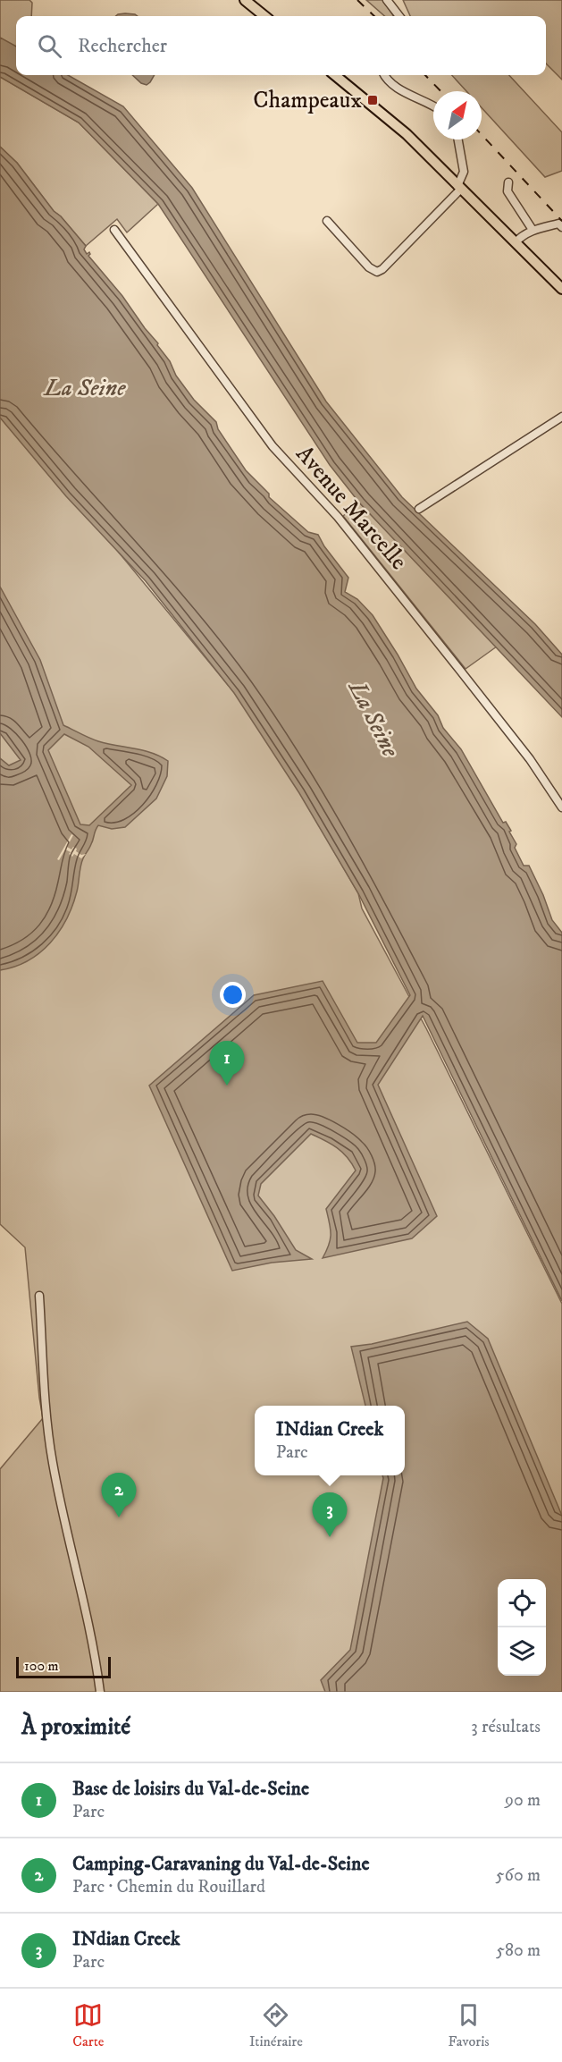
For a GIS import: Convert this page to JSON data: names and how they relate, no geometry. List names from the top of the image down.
{
  "streets": {
    "street": ["Avenue Marcelle"]
  },
  "water": ["La Seine"],
  "places": {
    "transit": ["Champeaux"]
  },
  "scale_bar": "100 m",
  "north": "top right",
  "page": {
    "search": "Rechercher",
    "pins": ["1", "2", "3"],
    "popup": ["INdian Creek", "Parc"],
    "scale": "100 m",
    "heading": ["À proximité", "3 résultats"],
    "list": [
      {
        "mark": "1",
        "name": "Base de loisirs du Val-de-Seine",
        "note": "Parc",
        "value": "90 m"
      },
      {
        "mark": "2",
        "name": "Camping-Caravaning du Val-de-Seine",
        "note": "Parc · Chemin du Rouillard",
        "value": "560 m"
      },
      {
        "mark": "3",
        "name": "INdian Creek",
        "note": "Parc",
        "value": "580 m"
      }
    ],
    "nav": ["Carte", "Itinéraire", "Favoris"]
  }
}
